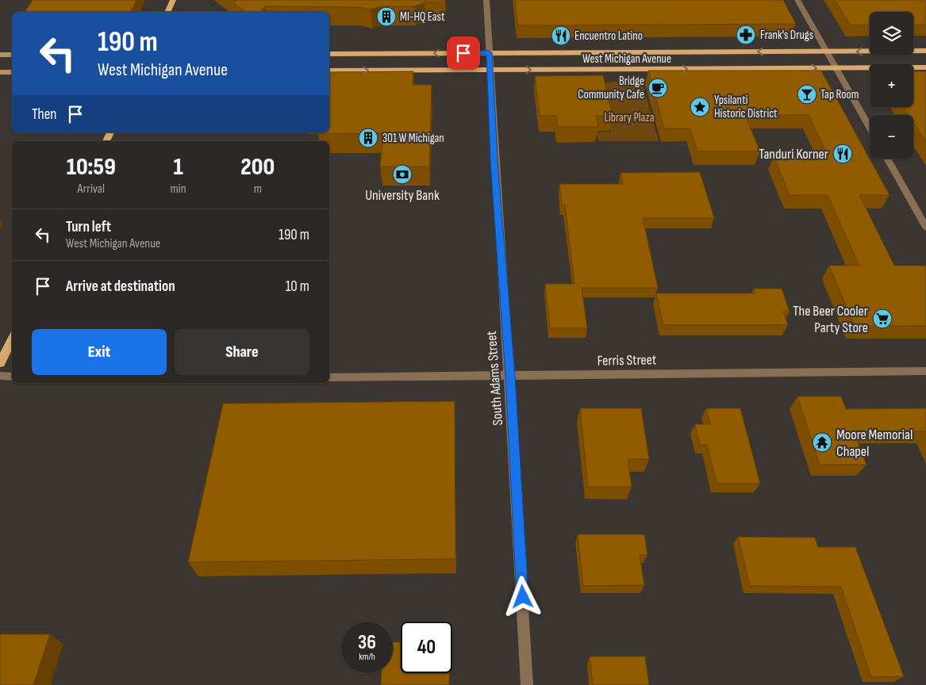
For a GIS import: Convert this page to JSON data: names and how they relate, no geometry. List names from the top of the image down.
{
  "streets": {
    "main road": ["West Michigan Avenue"],
    "street": ["Ferris Street", "South Adams Street"]
  },
  "crossings": [
    ["West Michigan Avenue", "South Adams Street"],
    ["Ferris Street", "South Adams Street"]
  ],
  "parks": ["Library Plaza"],
  "places": {
    "building": ["MI-HQ East", "301 W Michigan"],
    "pharmacy": ["Frank's Drugs"],
    "restaurant": ["Encuentro Latino", "Tanduri Korner"],
    "cafe": ["Bridge Community Cafe"],
    "bar": ["Tap Room"],
    "place": ["Ypsilanti Historic District"],
    "bank": ["University Bank"],
    "supermarket": ["The Beer Cooler Party Store"],
    "temple": ["Moore Memorial Chapel"]
  },
  "page": {
    "map_buttons": ["+", "−"],
    "turn": ["190 m", "West Michigan Avenue"],
    "then": "Then",
    "eta": [
      "10:59",
      "Arrival",
      "1",
      "min",
      "200",
      "m"
    ],
    "list": [
      {
        "name": "Turn left",
        "note": "West Michigan Avenue",
        "value": "190 m"
      },
      {
        "name": "Arrive at destination",
        "value": "10 m"
      }
    ],
    "buttons": ["Exit", "Share"],
    "speed": "36 km/h",
    "limit": "40"
  }
}
